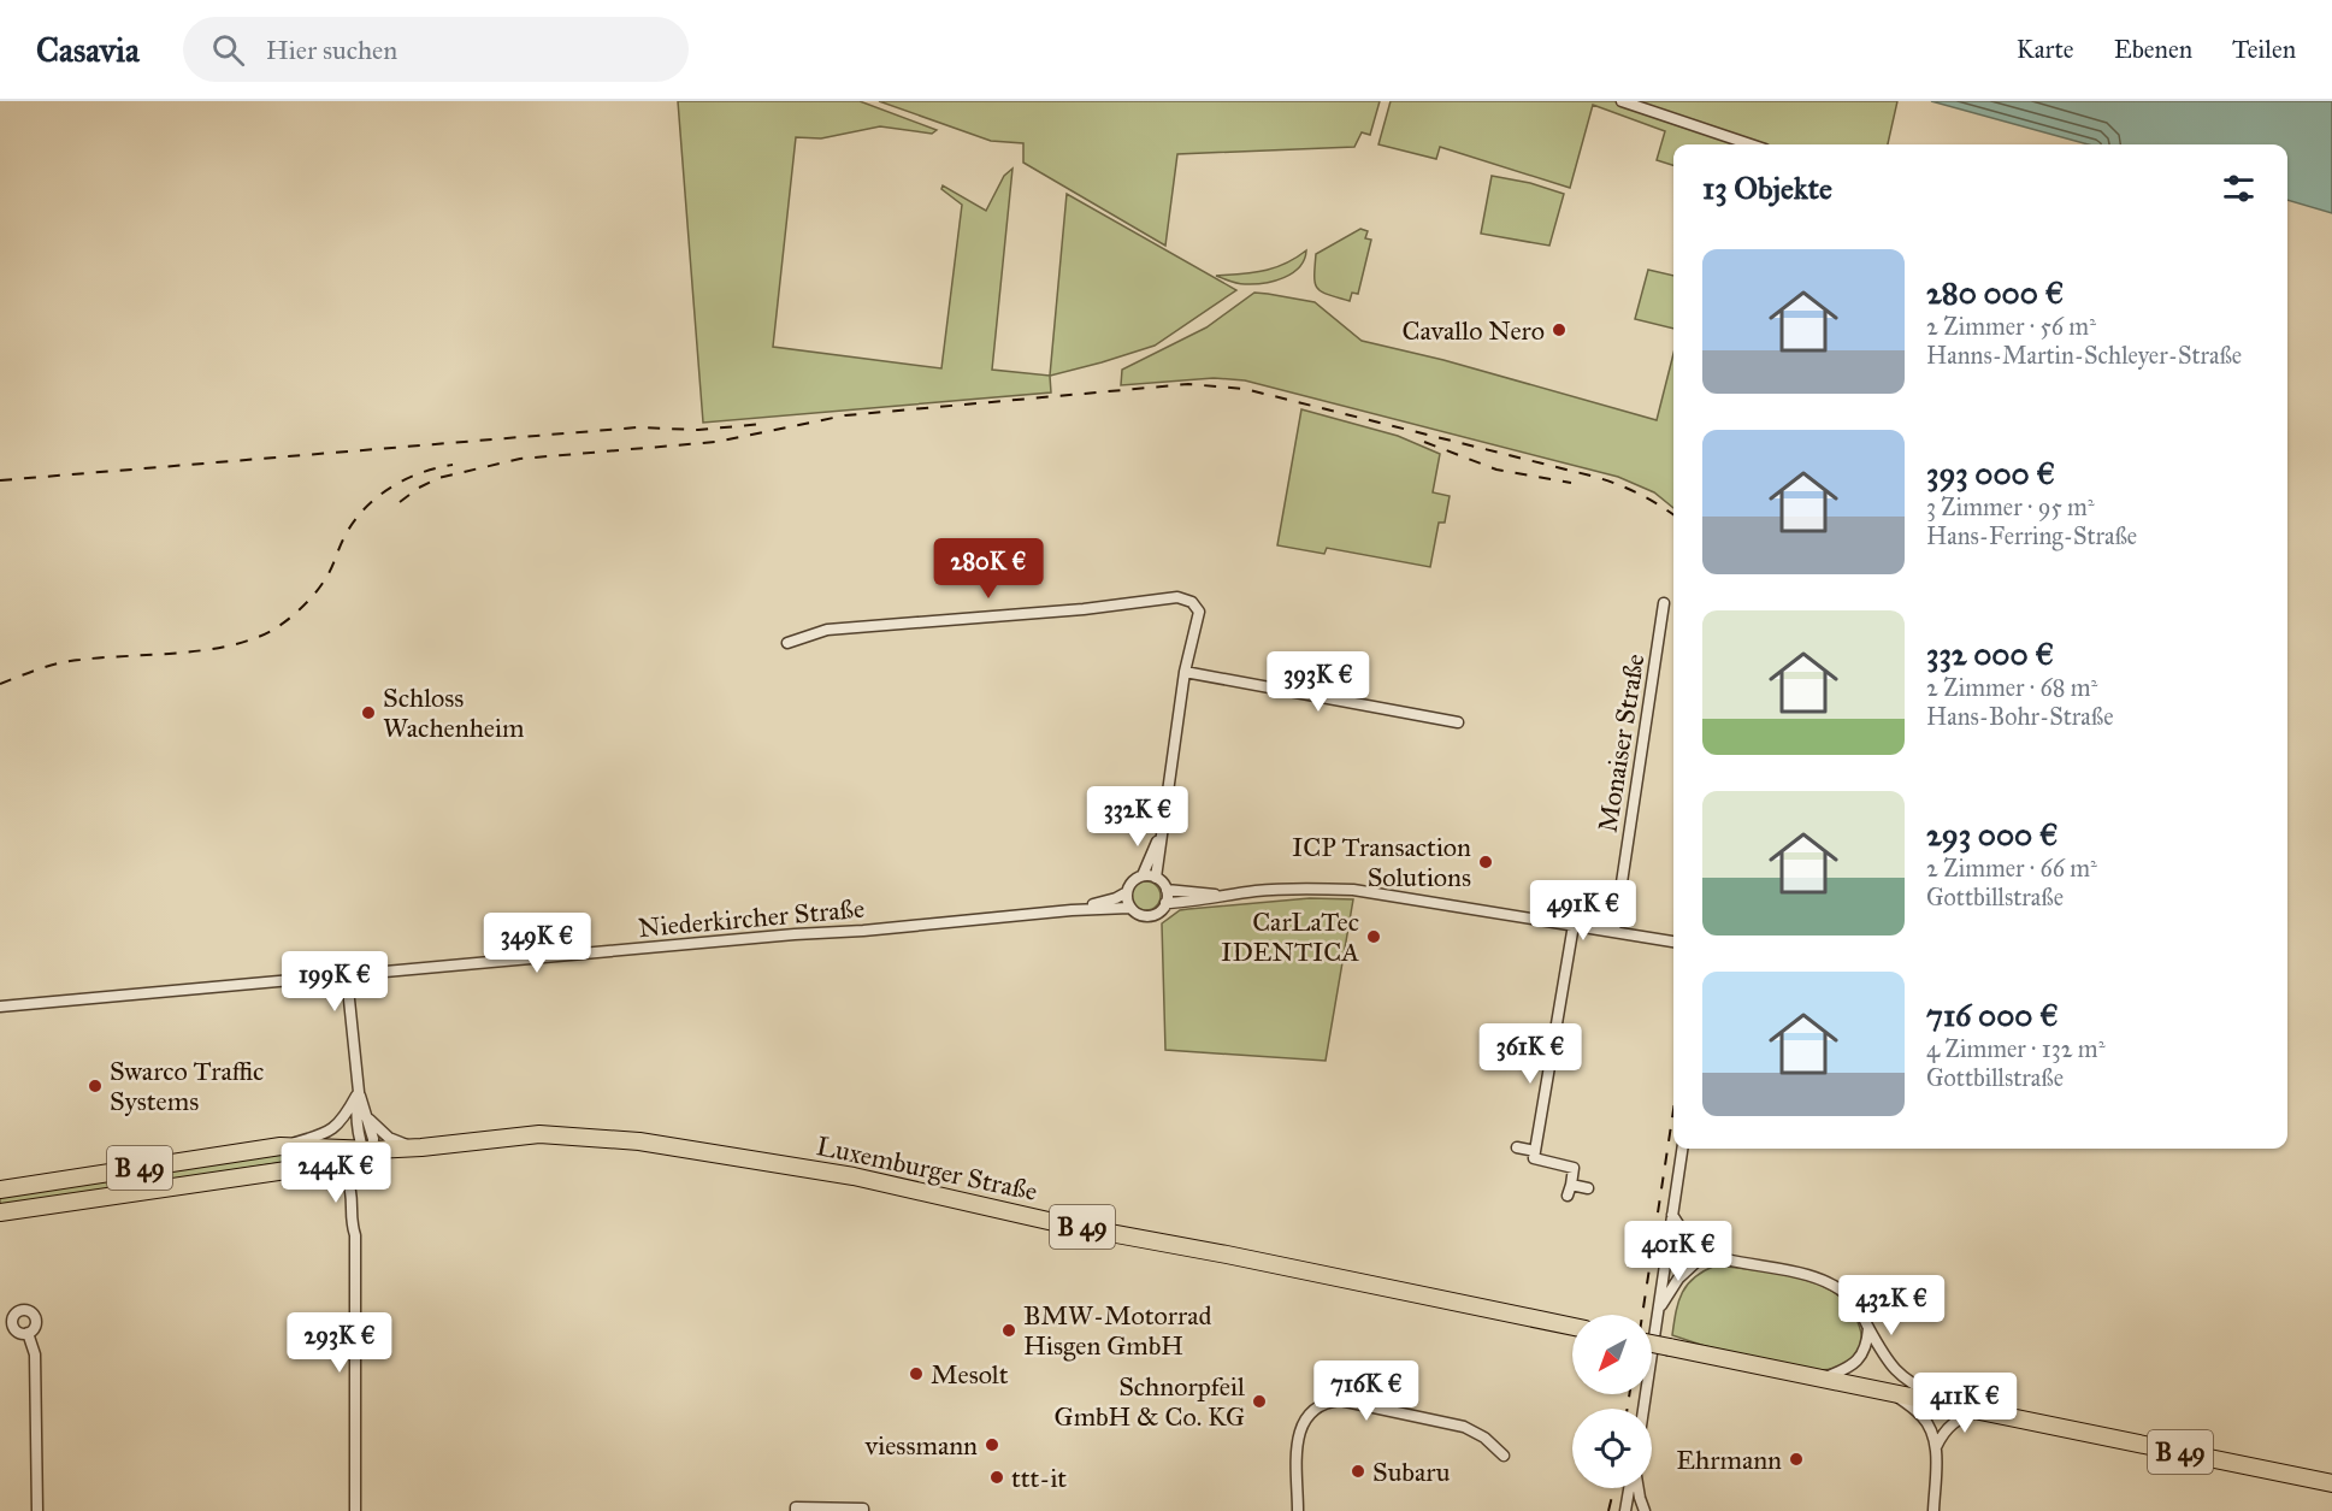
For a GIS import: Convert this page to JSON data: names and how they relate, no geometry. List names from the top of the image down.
{
  "streets": {
    "main road": ["B 49", "Luxemburger Straße"],
    "street": ["Monaiser Straße", "Niederkircher Straße"]
  },
  "places": [
    "Cavallo Nero",
    "Schloss Wachenheim",
    "ICP Transaction Solutions",
    "CarLaTec IDENTICA",
    "Swarco Traffic Systems",
    "BMW-Motorrad Hisgen GmbH",
    "Mesolt",
    "Schnorpfeil GmbH & Co. KG",
    "viessmann",
    "Ehrmann",
    "Subaru",
    "ttt-it"
  ],
  "north": "bottom left",
  "page": {
    "header": "Casavia",
    "search": "Hier suchen",
    "nav": ["Karte", "Ebenen", "Teilen"],
    "heading": "13 Objekte",
    "list": [
      {
        "name": "280 000 €",
        "note": "2 Zimmer · 56 m² · Hanns-Martin-Schleyer-Straße"
      },
      {
        "name": "393 000 €",
        "note": "3 Zimmer · 95 m² · Hans-Ferring-Straße"
      },
      {
        "name": "332 000 €",
        "note": "2 Zimmer · 68 m² · Hans-Bohr-Straße"
      },
      {
        "name": "293 000 €",
        "note": "2 Zimmer · 66 m² · Gottbillstraße"
      },
      {
        "name": "716 000 €",
        "note": "4 Zimmer · 132 m² · Gottbillstraße"
      }
    ],
    "price": [
      "280K €",
      "393K €",
      "332K €",
      "491K €",
      "349K €",
      "199K €",
      "361K €",
      "244K €",
      "401K €",
      "432K €",
      "293K €",
      "716K €",
      "411K €"
    ]
  }
}
